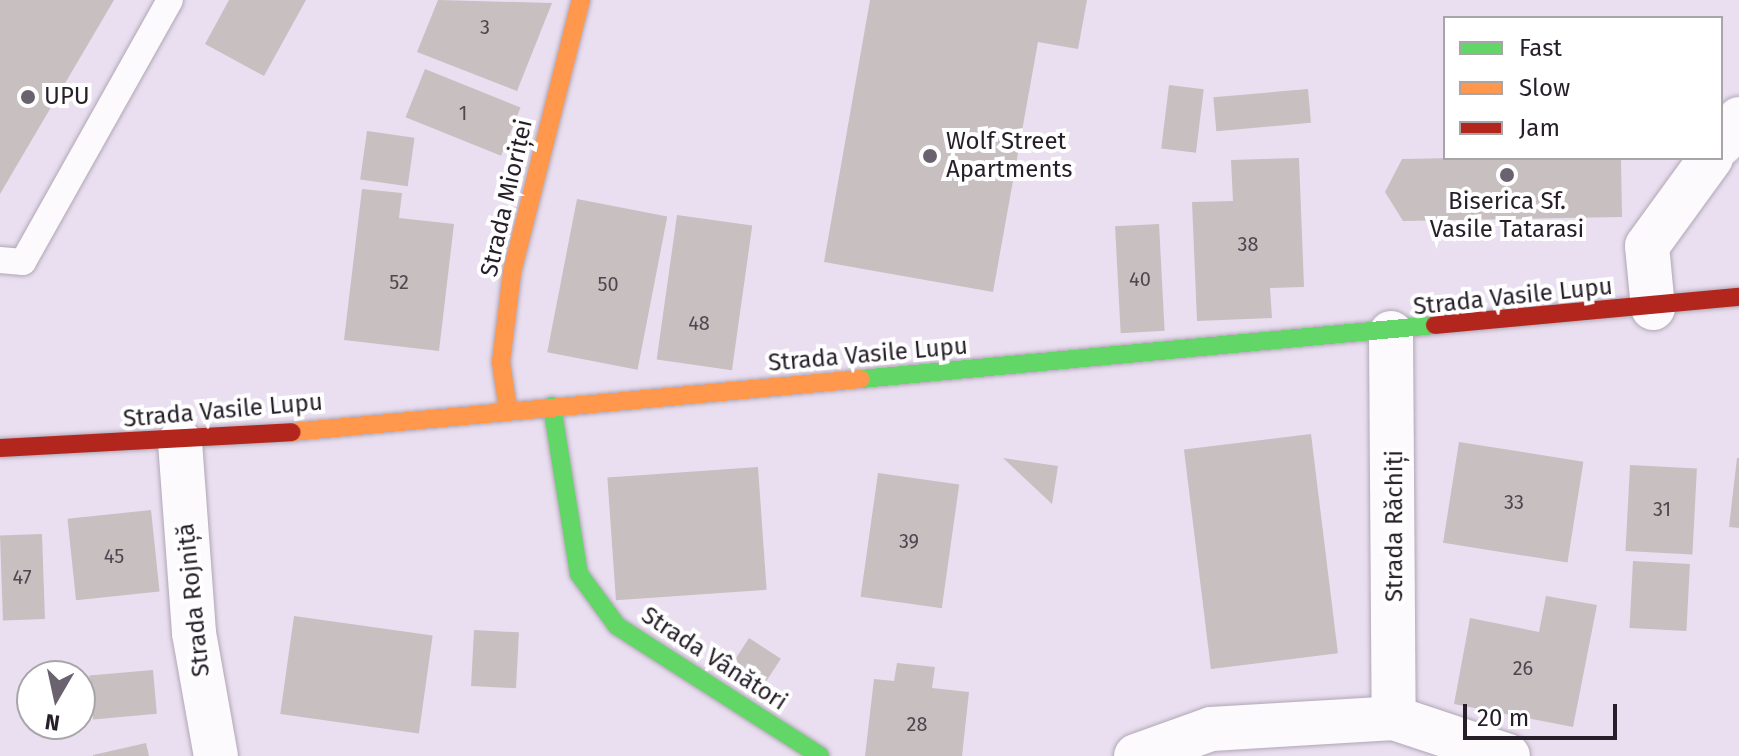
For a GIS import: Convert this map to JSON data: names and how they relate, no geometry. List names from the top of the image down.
{
  "streets": {
    "main road": ["Strada Mioriței", "Strada Vasile Lupu", "Strada Vânători"],
    "street": ["Strada Răchiți", "Strada Rojniță"]
  },
  "crossings": [
    ["Strada Mioriței", "Strada Vasile Lupu"],
    ["Strada Vasile Lupu", "Strada Răchiți"],
    ["Strada Vasile Lupu", "Strada Rojniță"],
    ["Strada Vasile Lupu", "Strada Vânători"]
  ],
  "places": ["UPU", "Wolf Street Apartments", "Biserica Sf. Vasile Tatarasi"],
  "house_numbers": [
    "3",
    "1",
    "38",
    "40",
    "52",
    "50",
    "48",
    "33",
    "31",
    "39",
    "45",
    "47",
    "26",
    "28"
  ],
  "legend": ["Fast", "Slow", "Jam"],
  "scale_bar": "20 m",
  "north": "bottom"
}
